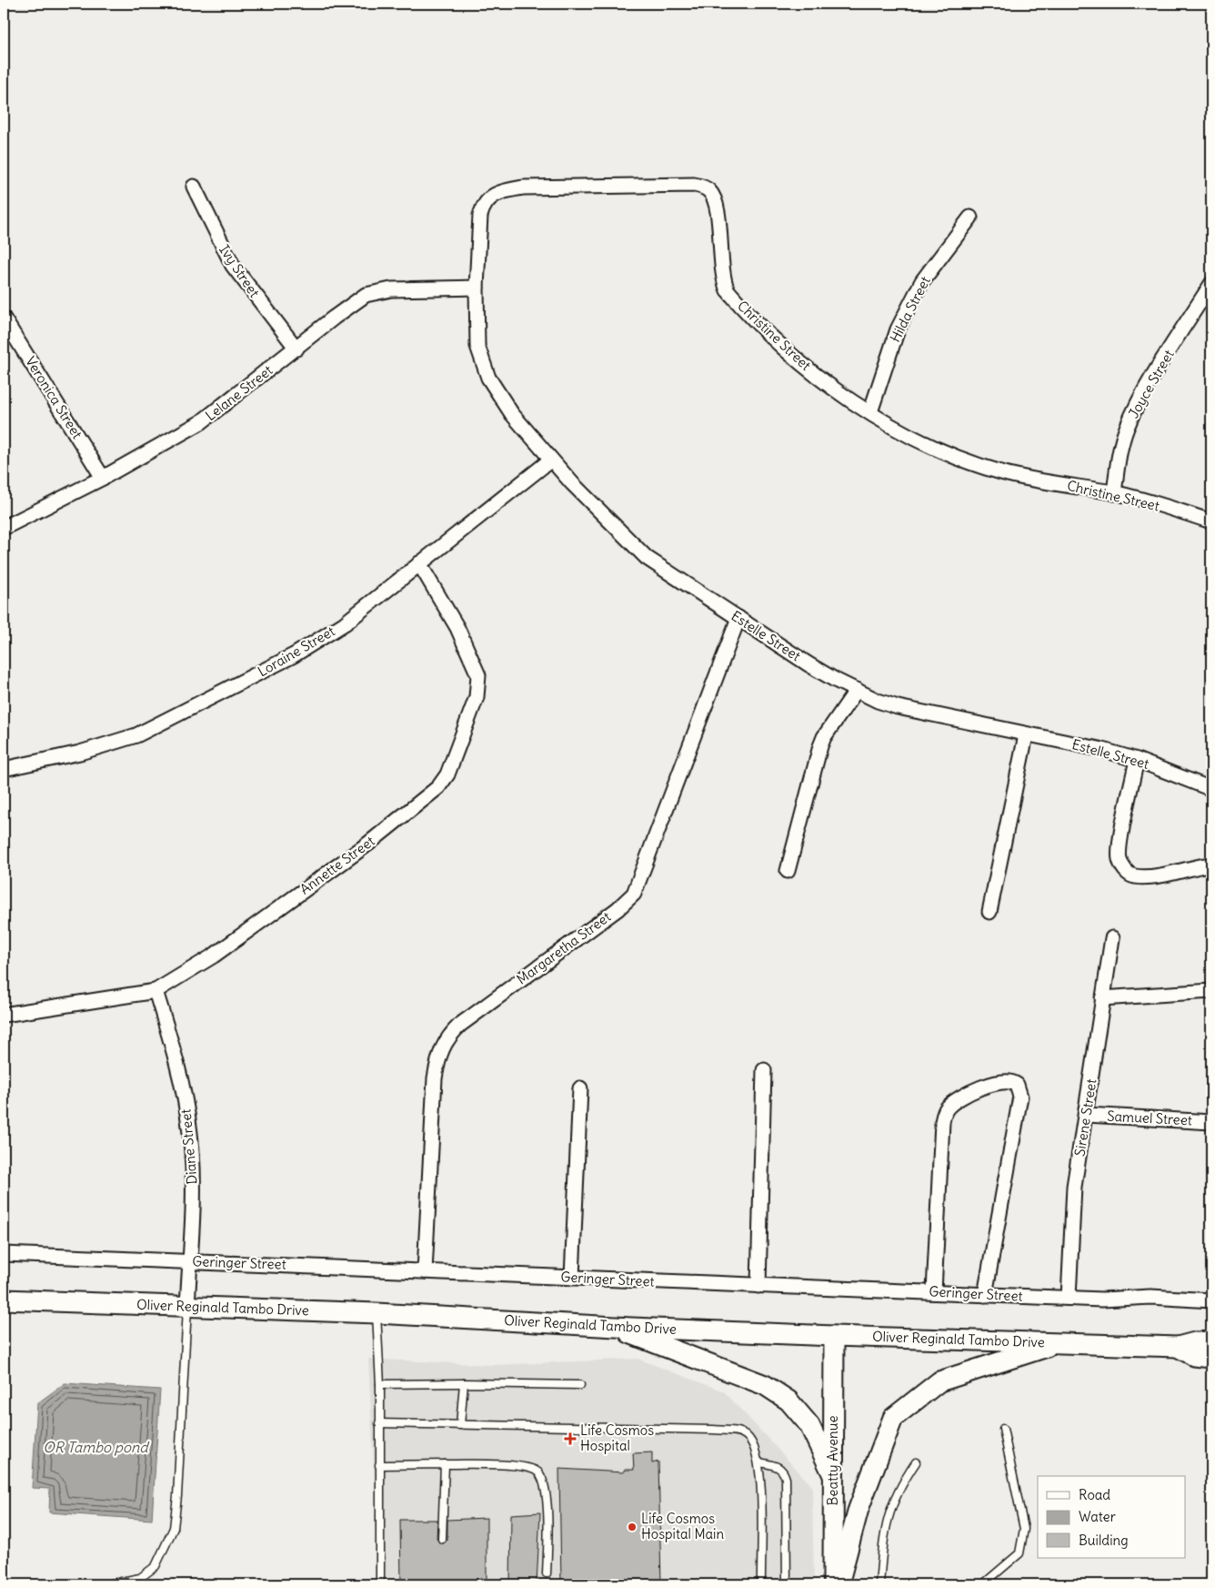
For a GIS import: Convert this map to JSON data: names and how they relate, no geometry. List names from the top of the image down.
{
  "streets": {
    "main road": ["Oliver Reginald Tambo Drive", "Beatty Avenue"],
    "street": [
      "Ivy Street",
      "Hilda Street",
      "Christine Street",
      "Joyce Street",
      "Lelane Street",
      "Veronica Street",
      "Estelle Street",
      "Loraine Street",
      "Annette Street",
      "Margaretha Street",
      "Sirene Street",
      "Samuel Street",
      "Diane Street",
      "Geringer Street"
    ]
  },
  "crossings": [
    ["Ivy Street", "Lelane Street"],
    ["Hilda Street", "Christine Street"],
    ["Christine Street", "Joyce Street"],
    ["Christine Street", "Lelane Street"],
    ["Christine Street", "Estelle Street"],
    ["Lelane Street", "Veronica Street"],
    ["Lelane Street", "Estelle Street"],
    ["Estelle Street", "Loraine Street"],
    ["Estelle Street", "Margaretha Street"],
    ["Loraine Street", "Annette Street"],
    ["Annette Street", "Diane Street"],
    ["Margaretha Street", "Geringer Street"],
    ["Sirene Street", "Samuel Street"],
    ["Sirene Street", "Geringer Street"],
    ["Diane Street", "Geringer Street"],
    ["Diane Street", "Oliver Reginald Tambo Drive"],
    ["Oliver Reginald Tambo Drive", "Beatty Avenue"]
  ],
  "water": ["OR Tambo pond"],
  "places": {
    "health": ["Life Cosmos Hospital"],
    "other": ["Life Cosmos Hospital Main"]
  },
  "legend": ["Road", "Water", "Building"]
}
